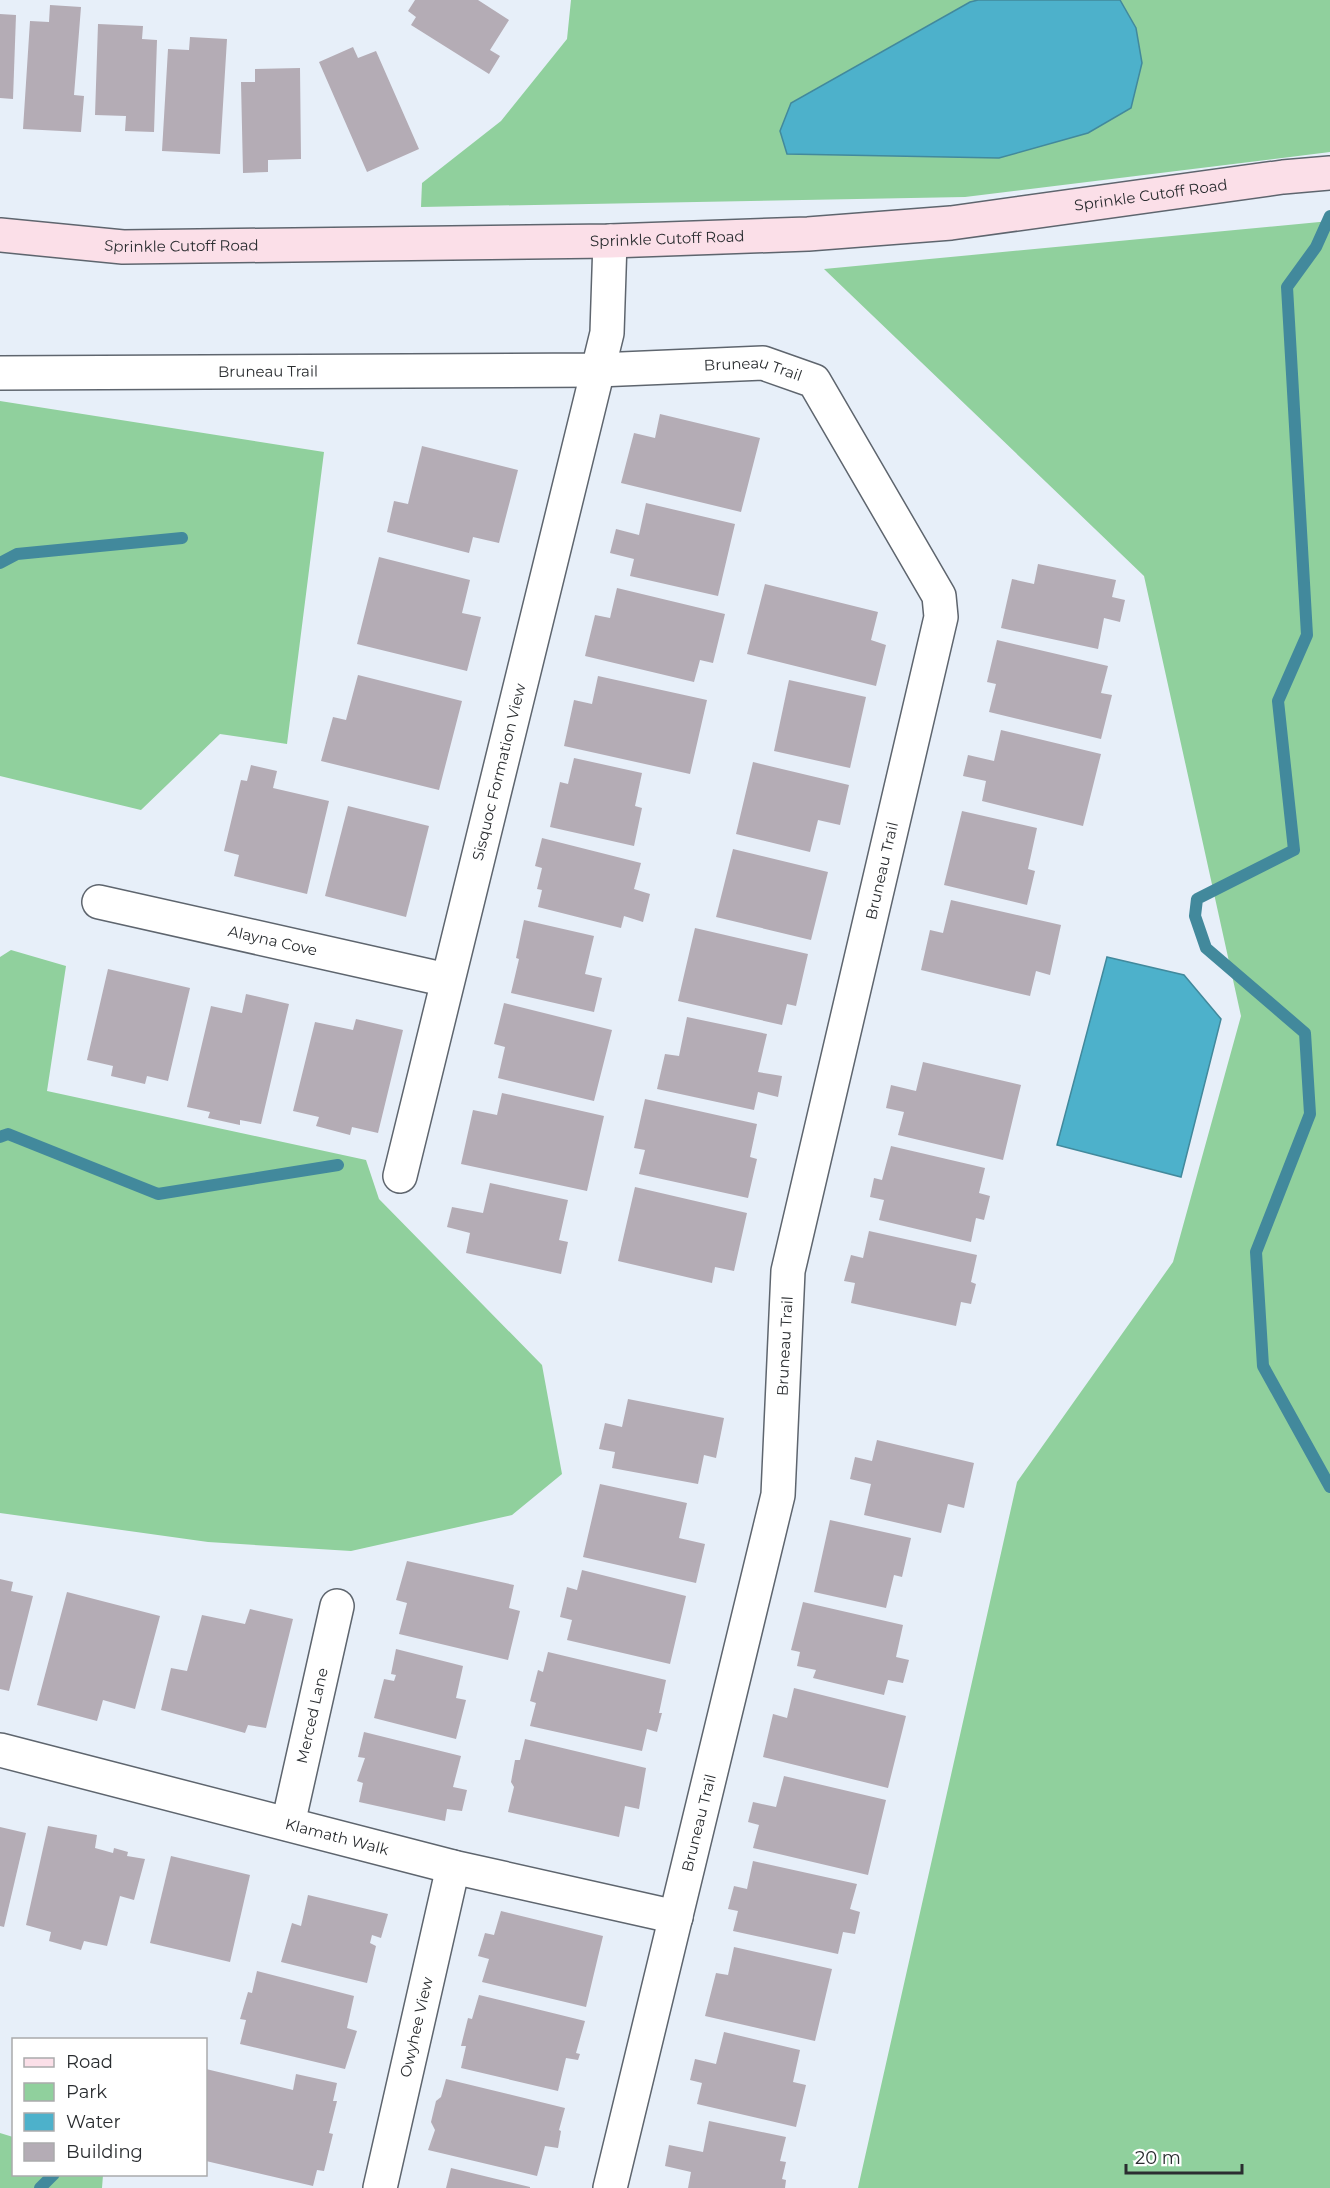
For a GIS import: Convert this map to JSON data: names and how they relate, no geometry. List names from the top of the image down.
{
  "streets": {
    "street": [
      "Sprinkle Cutoff Road",
      "Bruneau Trail",
      "Sisquoc Formation View",
      "Alayna Cove",
      "Merced Lane",
      "Klamath Walk",
      "Owyhee View"
    ]
  },
  "crossings": [
    ["Sprinkle Cutoff Road", "Sisquoc Formation View"],
    ["Bruneau Trail", "Sisquoc Formation View"],
    ["Bruneau Trail", "Klamath Walk"],
    ["Sisquoc Formation View", "Alayna Cove"],
    ["Merced Lane", "Klamath Walk"],
    ["Klamath Walk", "Owyhee View"]
  ],
  "legend": [
    "Road",
    "Park",
    "Water",
    "Building"
  ],
  "scale_bar": "20 m"
}
